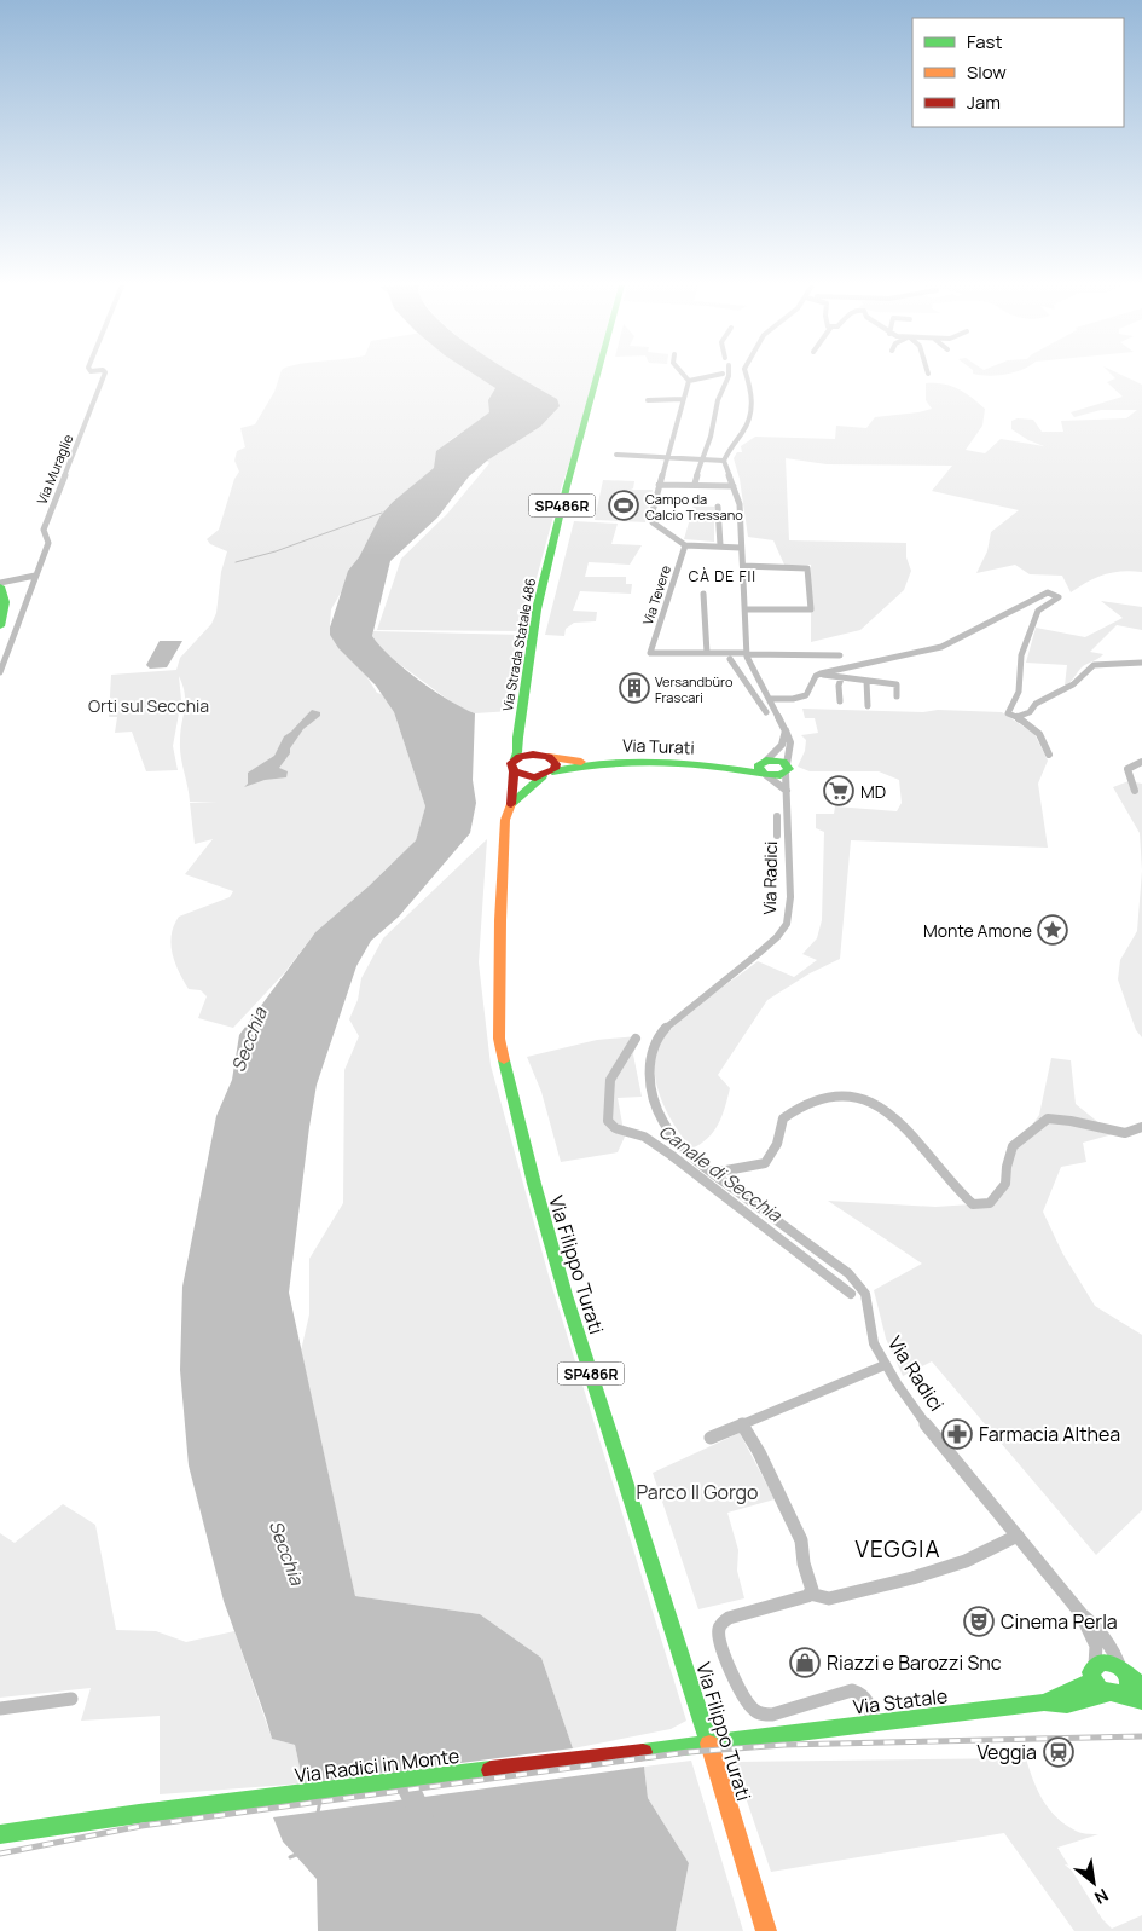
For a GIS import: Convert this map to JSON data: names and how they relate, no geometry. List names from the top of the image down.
{
  "streets": {
    "main road": [
      "SP486R",
      "Via Strada Statale 486",
      "Via Turati",
      "Via Filippo Turati",
      "Via Statale",
      "Via Radici in Monte"
    ],
    "street": ["Via Muraglie", "Via Tevere", "Via Radici"]
  },
  "crossings": [
    ["SP486R", "Via Strada Statale 486"],
    ["SP486R", "Via Filippo Turati"],
    ["Via Turati", "Via Radici"],
    ["Via Statale", "Via Radici in Monte"]
  ],
  "districts": ["CÀ DE FII", "VEGGIA"],
  "water": ["Secchia", "Canale di Secchia"],
  "parks": ["Orti sul Secchia", "Parco Il Gorgo"],
  "places": {
    "sports": ["Campo da Calcio Tressano"],
    "building": ["Versandbüro Frascari"],
    "supermarket": ["MD"],
    "place": ["Monte Amone"],
    "pharmacy": ["Farmacia Althea"],
    "theatre": ["Cinema Perla"],
    "shop": ["Riazzi e Barozzi Snc"],
    "station": ["Veggia"]
  },
  "legend": ["Fast", "Slow", "Jam"],
  "north": "bottom right"
}
